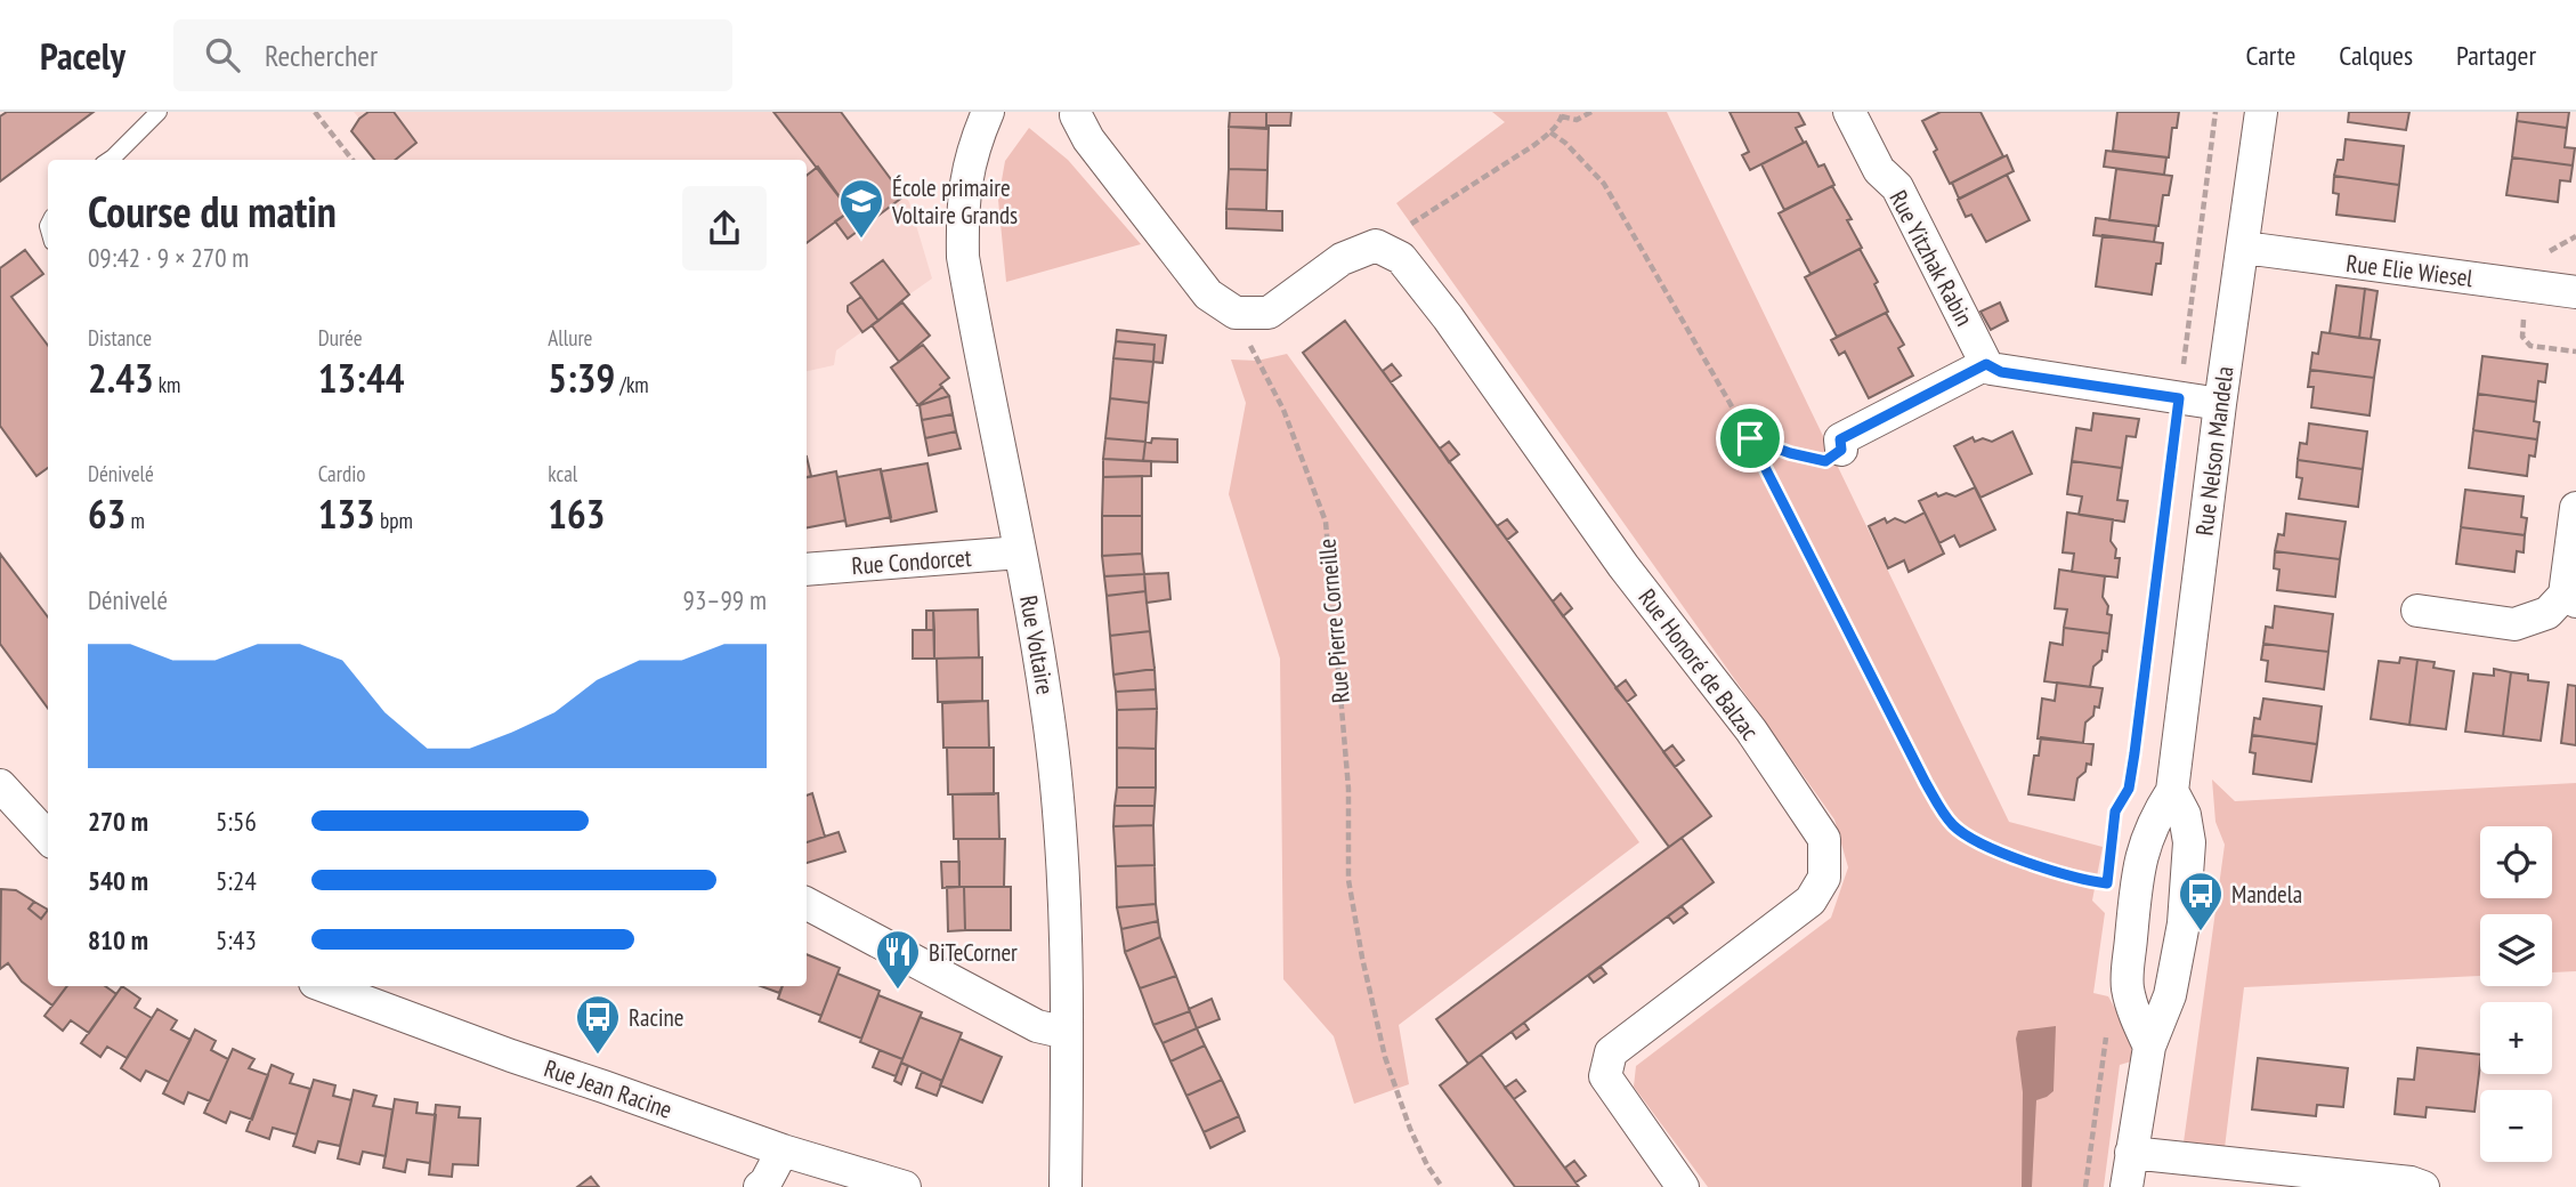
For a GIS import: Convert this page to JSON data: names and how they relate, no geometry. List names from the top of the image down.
{
  "streets": {
    "street": [
      "Rue Yitzhak Rabin",
      "Rue Elie Wiesel",
      "Rue Nelson Mandela",
      "Rue Condorcet",
      "Rue Voltaire",
      "Rue Honoré de Balzac",
      "Rue Jean Racine"
    ],
    "path": ["Rue Pierre Corneille"]
  },
  "crossings": [
    ["Rue Elie Wiesel", "Rue Nelson Mandela"],
    ["Rue Condorcet", "Rue Voltaire"]
  ],
  "places": {
    "school or university": ["École primaire Voltaire Grands"],
    "bus stop": ["Mandela", "Racine"],
    "restaurant": ["BiTeCorner"]
  },
  "page": {
    "header": "Pacely",
    "search": "Rechercher",
    "nav": ["Carte", "Calques", "Partager"],
    "heading": ["Course du matin", "09:42 · 9 × 270 m"],
    "stats": [
      ["Distance", "2.43 km"],
      ["Durée", "13:44"],
      ["Allure", "5:39 /km"],
      ["Dénivelé", "63 m"],
      ["Cardio", "133 bpm"],
      ["kcal", "163"]
    ],
    "chart": ["Dénivelé", "93–99 m"],
    "list": [
      {
        "name": "270 m",
        "note": "5:56"
      },
      {
        "name": "540 m",
        "note": "5:24"
      },
      {
        "name": "810 m",
        "note": "5:43"
      }
    ],
    "map_buttons": ["+", "−"]
  }
}
